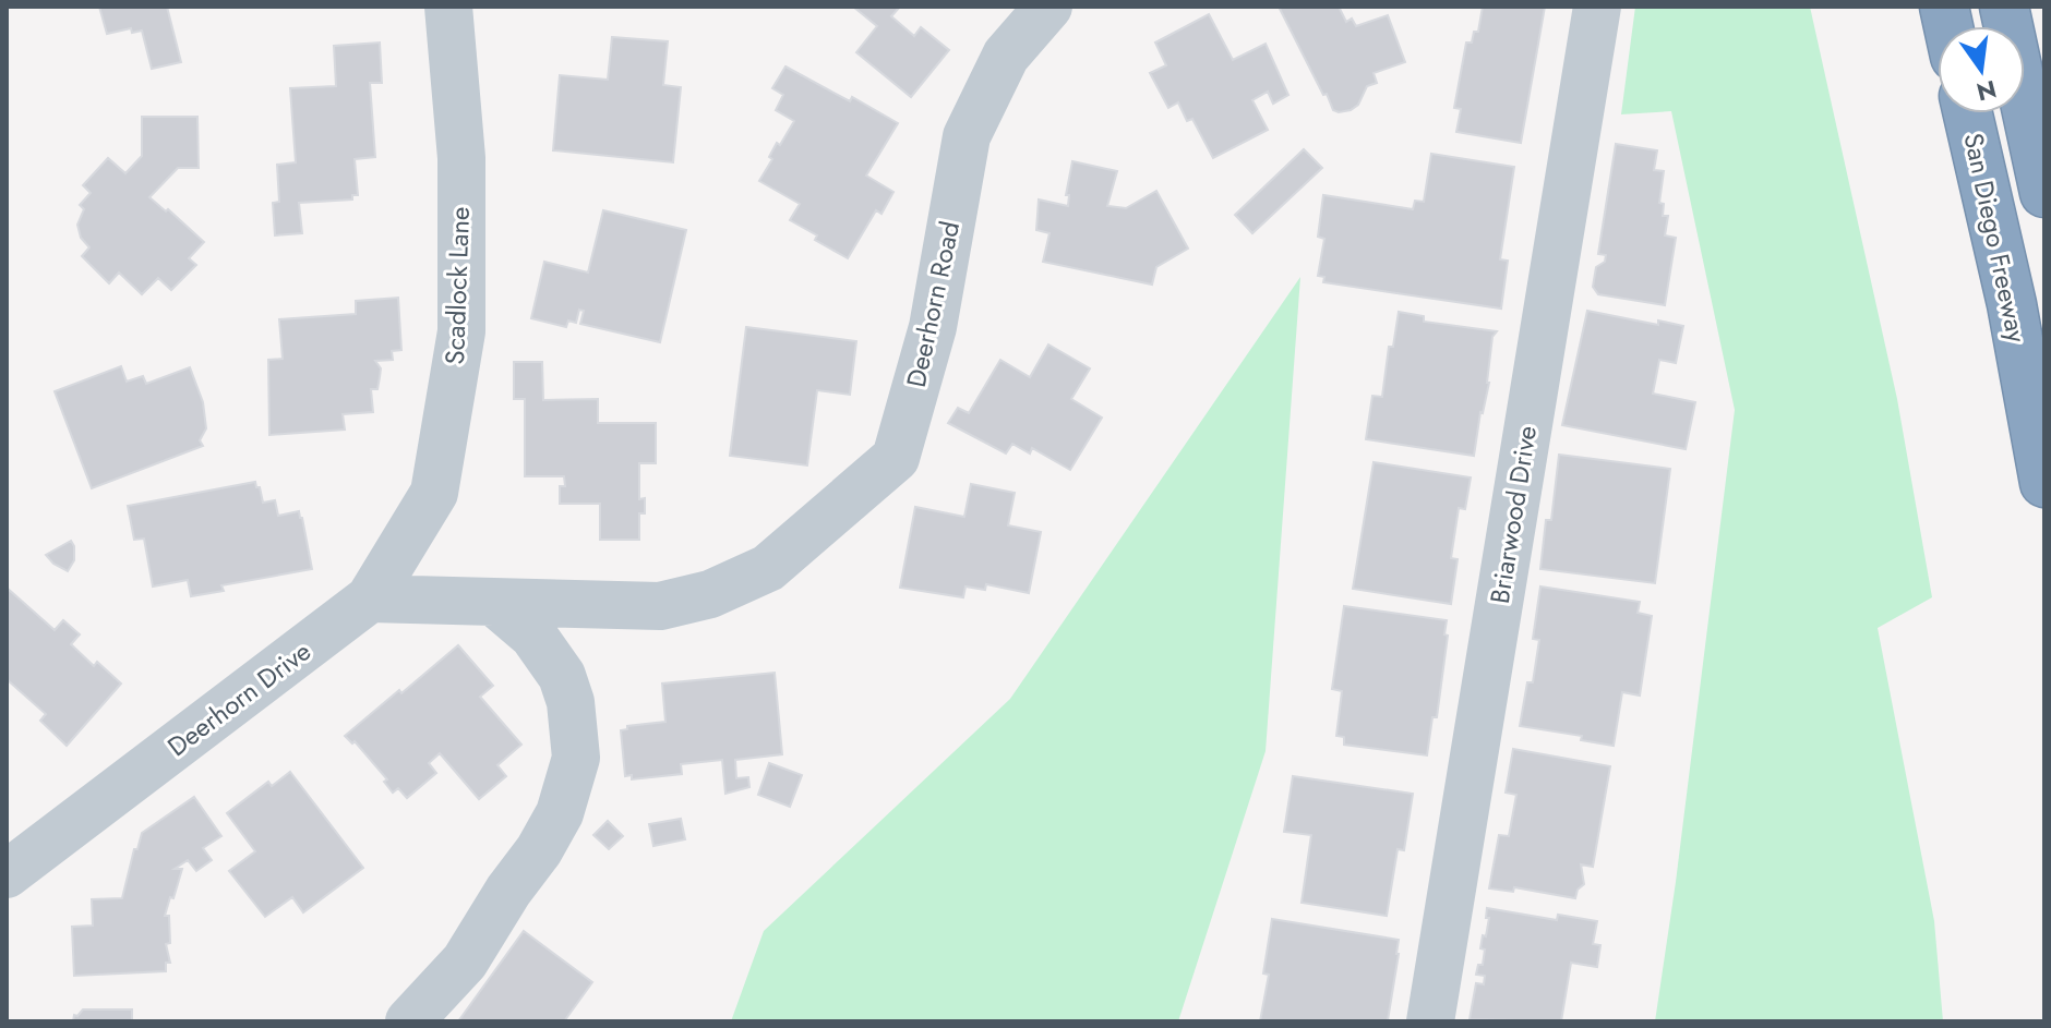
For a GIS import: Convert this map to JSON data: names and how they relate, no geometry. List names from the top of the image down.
{
  "streets": {
    "highway": ["San Diego Freeway"],
    "street": [
      "Scadlock Lane",
      "Deerhorn Road",
      "Briarwood Drive",
      "Deerhorn Drive"
    ]
  },
  "crossings": [
    ["Scadlock Lane", "Deerhorn Drive"]
  ],
  "north": "bottom"
}
